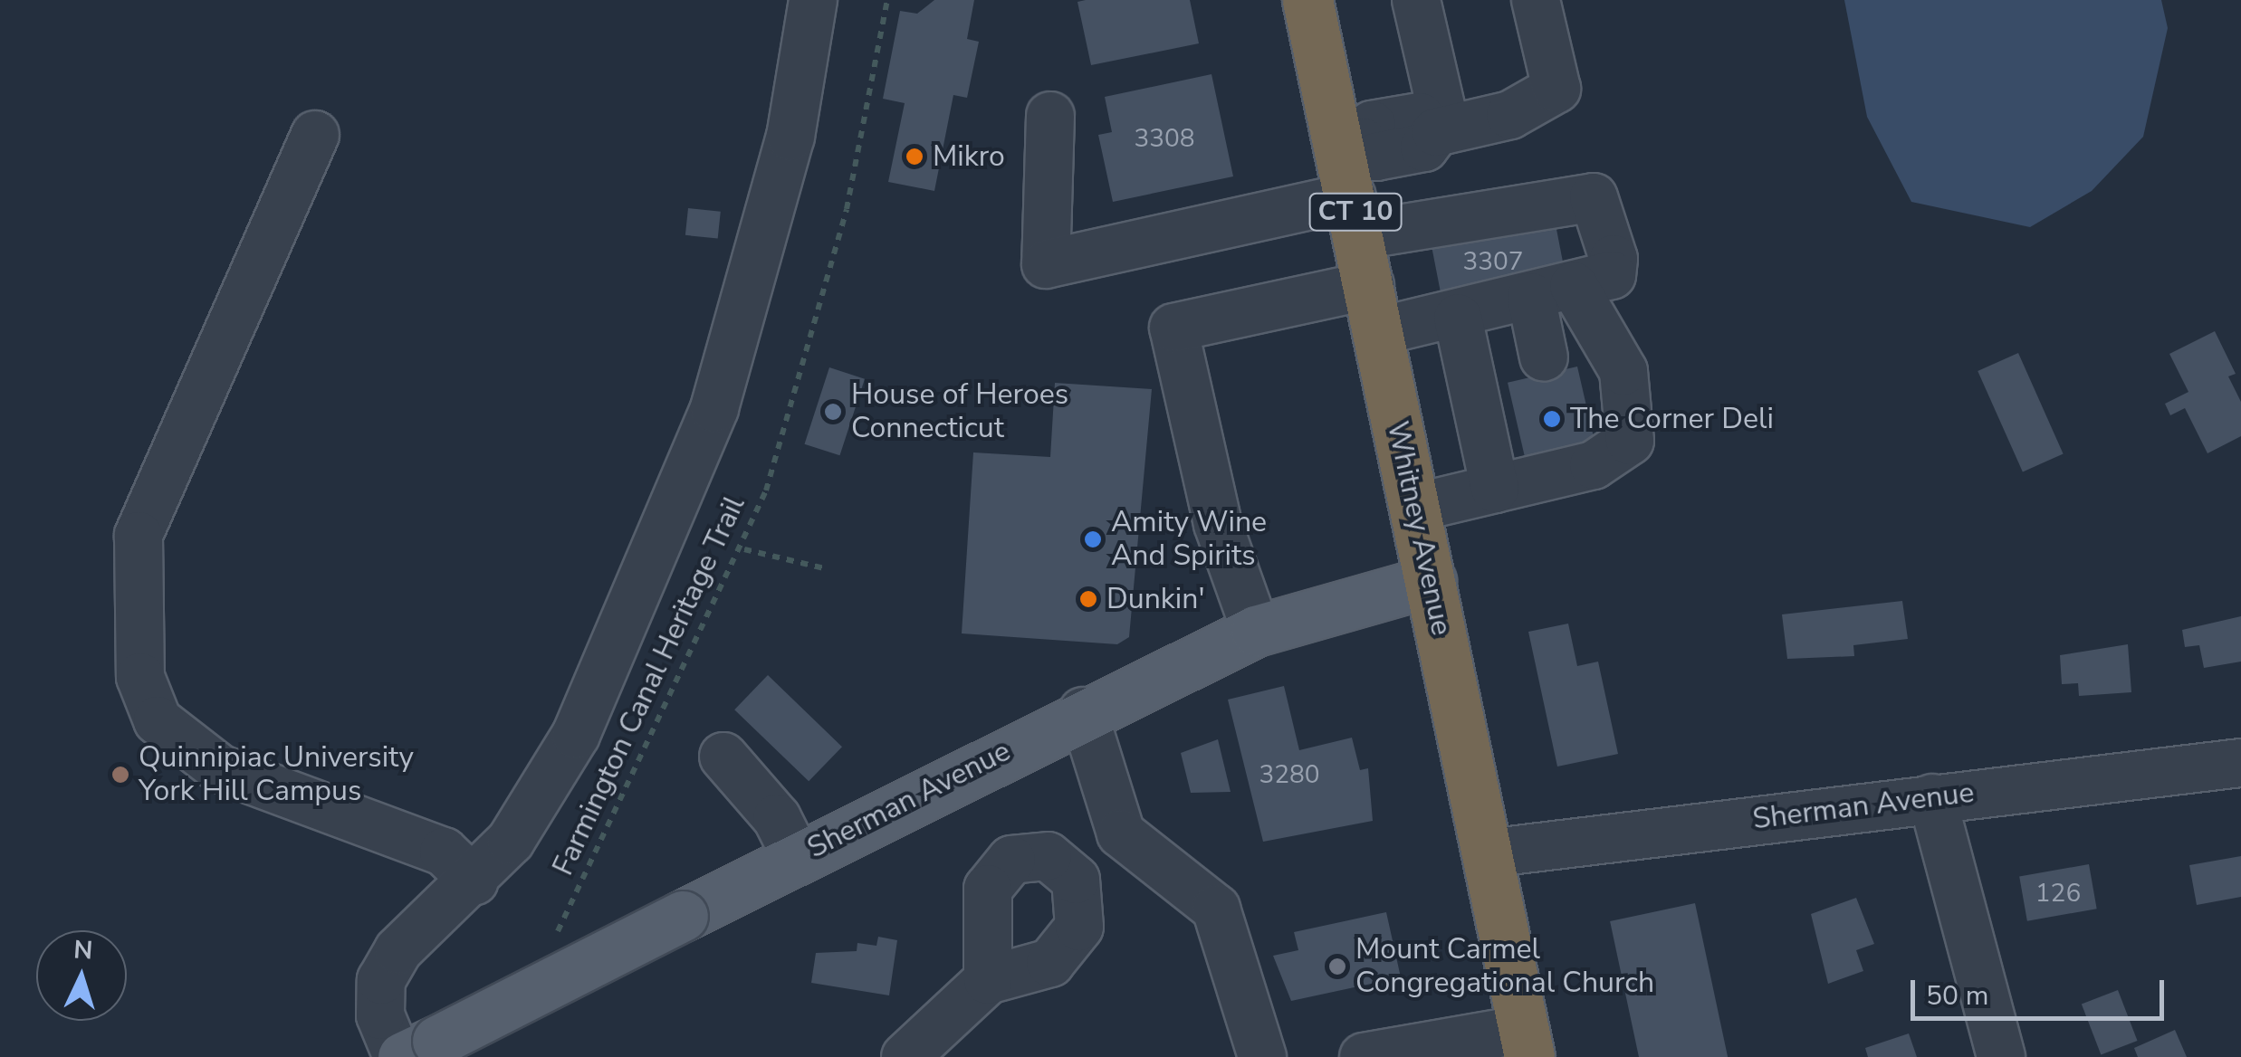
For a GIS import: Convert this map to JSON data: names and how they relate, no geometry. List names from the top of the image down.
{
  "streets": {
    "highway": ["CT 10", "Whitney Avenue"],
    "main road": ["Sherman Avenue"],
    "path": ["Farmington Canal Heritage Trail"]
  },
  "crossings": [
    ["Whitney Avenue", "Sherman Avenue"]
  ],
  "places": [
    "Mikro",
    "House of Heroes Connecticut",
    "The Corner Deli",
    "Amity Wine And Spirits",
    "Dunkin'",
    "Quinnipiac University York Hill Campus",
    "Mount Carmel Congregational Church"
  ],
  "house_numbers": [
    "3308",
    "3307",
    "3280",
    "126"
  ],
  "scale_bar": "50 m",
  "north": "top"
}
